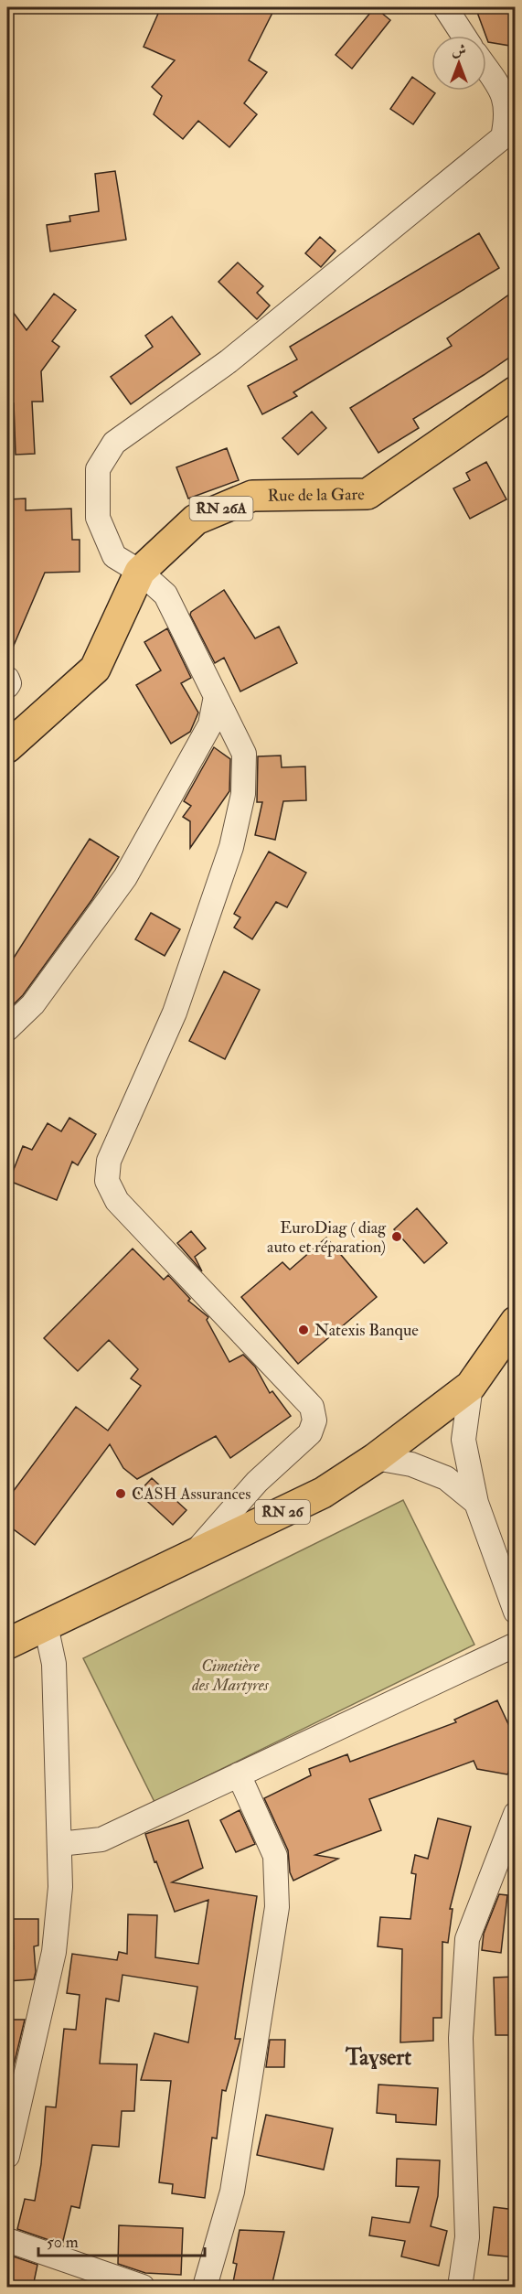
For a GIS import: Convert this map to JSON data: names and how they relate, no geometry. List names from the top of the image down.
{
  "streets": {
    "main road": ["Rue de la Gare", "RN 26A", "RN 26"]
  },
  "districts": ["Taɣsert"],
  "parks": ["Cimetière des Martyres"],
  "places": ["EuroDiag ( diag auto et réparation)", "Natexis Banque", "CASH Assurances"],
  "scale_bar": "50 m",
  "north": "top"
}
